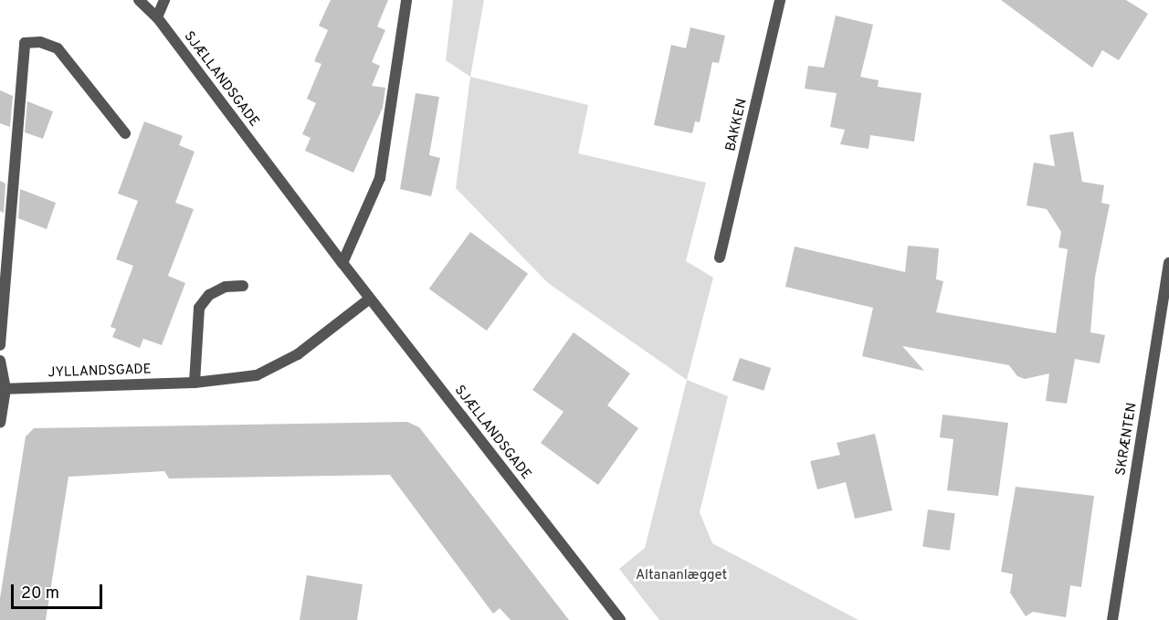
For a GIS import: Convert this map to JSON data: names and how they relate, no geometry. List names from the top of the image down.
{
  "streets": {
    "street": [
      "SJÆLLANDSGADE",
      "BAKKEN",
      "JYLLANDSGADE",
      "SKRÆNTEN"
    ]
  },
  "crossings": [
    ["SJÆLLANDSGADE", "JYLLANDSGADE"]
  ],
  "parks": ["Altananlægget"],
  "scale_bar": "20 m"
}
